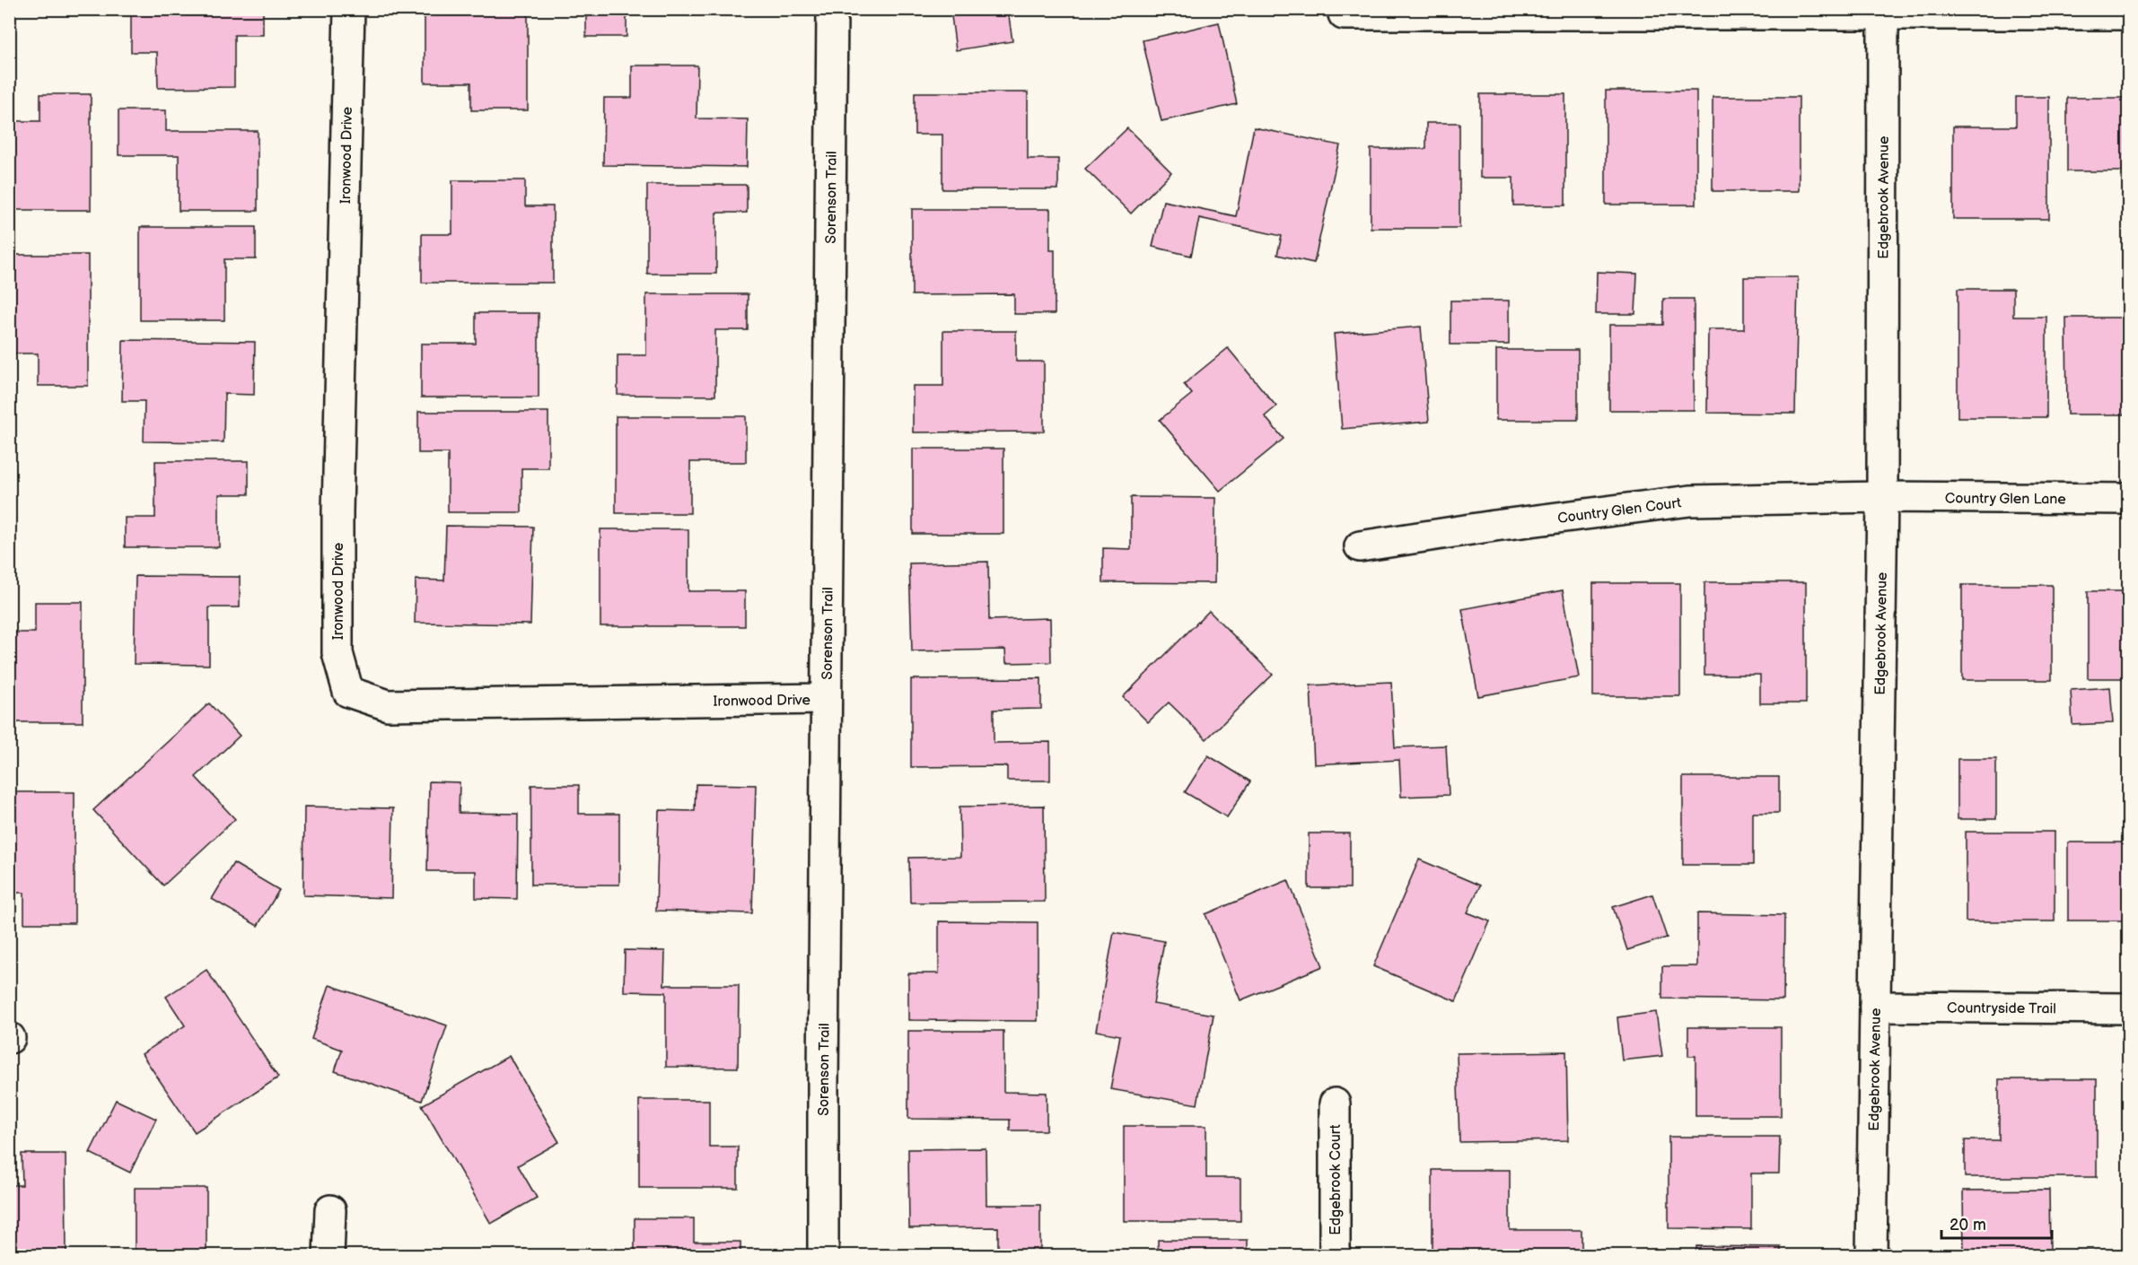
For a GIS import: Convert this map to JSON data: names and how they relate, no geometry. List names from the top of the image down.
{
  "streets": {
    "street": [
      "Ironwood Drive",
      "Sorenson Trail",
      "Edgebrook Avenue",
      "Country Glen Lane",
      "Country Glen Court",
      "Countryside Trail",
      "Edgebrook Court"
    ]
  },
  "crossings": [
    ["Ironwood Drive", "Sorenson Trail"],
    ["Edgebrook Avenue", "Country Glen Lane"],
    ["Edgebrook Avenue", "Country Glen Court"],
    ["Edgebrook Avenue", "Countryside Trail"],
    ["Country Glen Lane", "Country Glen Court"]
  ],
  "scale_bar": "20 m"
}
